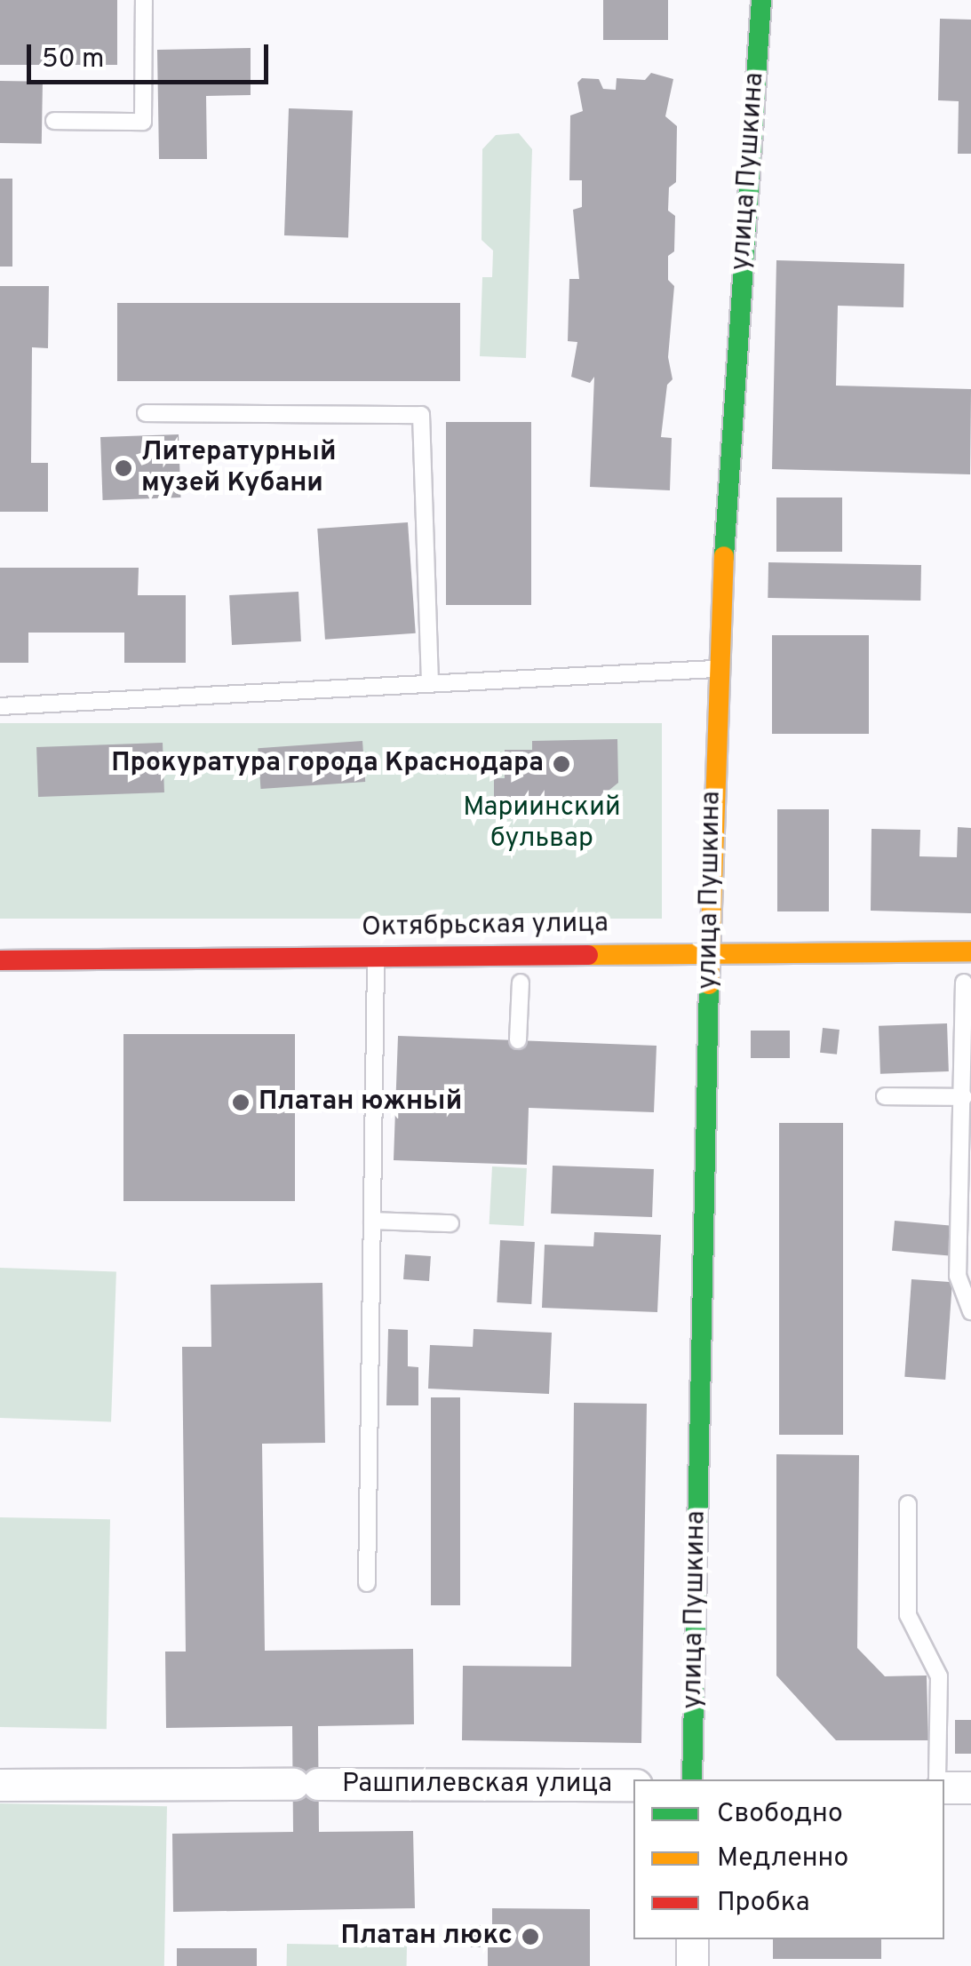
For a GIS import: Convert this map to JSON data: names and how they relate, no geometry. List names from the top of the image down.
{
  "streets": {
    "street": ["улица Пушкина", "Октябрьская улица", "Рашпилевская улица"]
  },
  "crossings": [
    ["улица Пушкина", "Октябрьская улица"]
  ],
  "parks": ["Мариинский бульвар"],
  "places": [
    "Литературный музей Кубани",
    "Прокуратура города Краснодара",
    "Платан южный",
    "Платан люкс"
  ],
  "legend": ["Свободно", "Медленно", "Пробка"],
  "scale_bar": "50 m"
}
